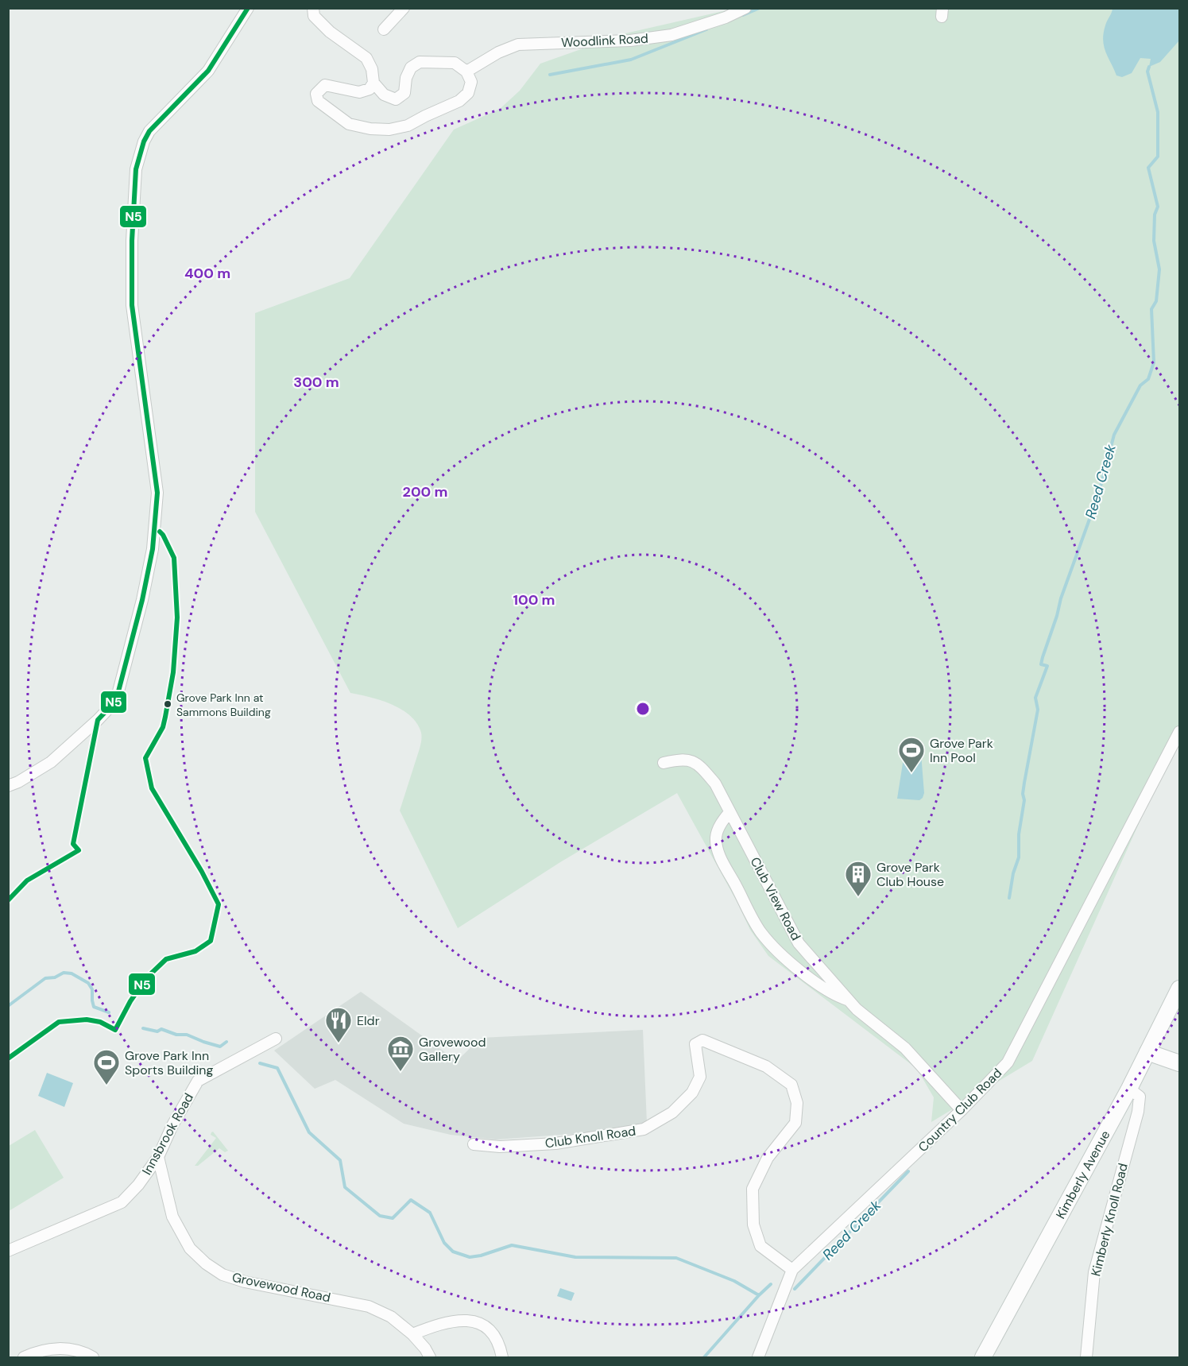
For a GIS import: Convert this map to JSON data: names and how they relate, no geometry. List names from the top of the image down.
{
  "streets": {
    "street": [
      "Woodlink Road",
      "Club View Road",
      "Country Club Road",
      "Innsbrook Road",
      "Club Knoll Road",
      "Kimberly Avenue",
      "Kimberly Knoll Road",
      "Grovewood Road"
    ]
  },
  "crossings": [
    ["Club View Road", "Country Club Road"],
    ["Country Club Road", "Club Knoll Road"],
    ["Innsbrook Road", "Grovewood Road"],
    ["Kimberly Avenue", "Kimberly Knoll Road"]
  ],
  "water": ["Reed Creek"],
  "places": {
    "other": ["Grove Park Inn at Sammons Building"],
    "sports": ["Grove Park Inn Pool", "Grove Park Inn Sports Building"],
    "building": ["Grove Park Club House"],
    "restaurant": ["Eldr"],
    "museum": ["Grovewood Gallery"]
  },
  "lines": ["transit line N5"],
  "rings": [
    "400 m",
    "300 m",
    "200 m",
    "100 m"
  ]
}
